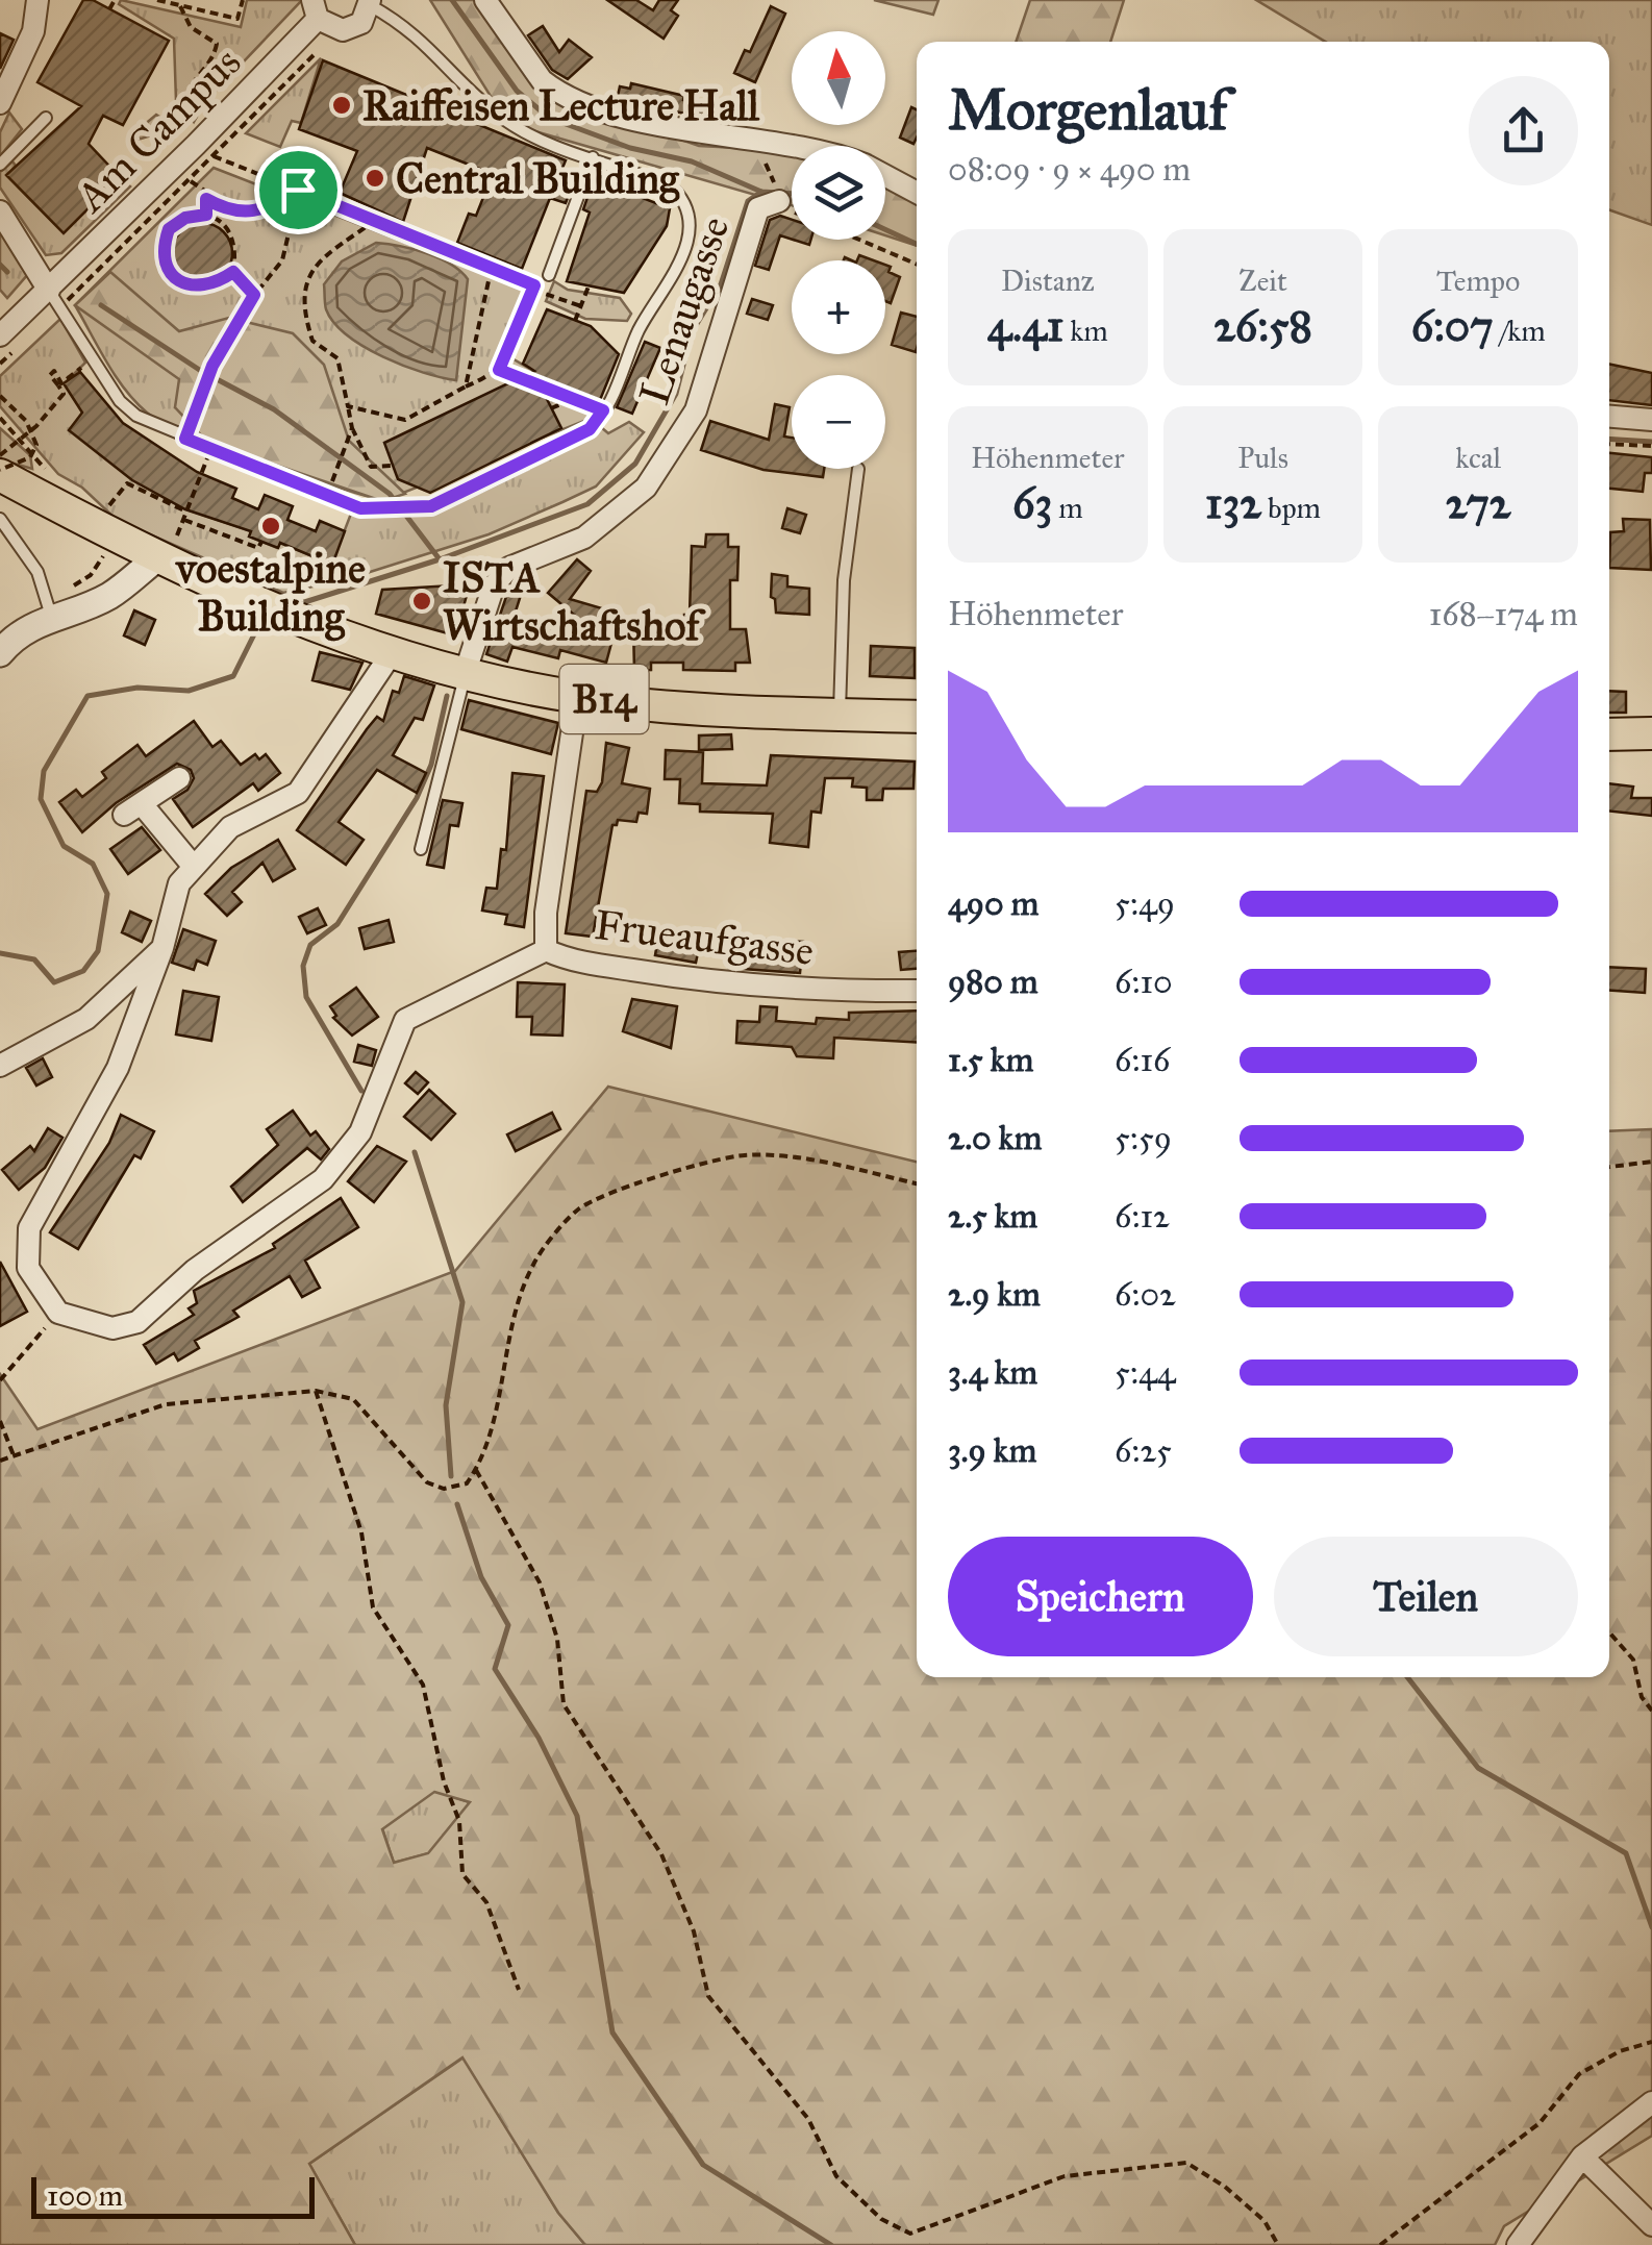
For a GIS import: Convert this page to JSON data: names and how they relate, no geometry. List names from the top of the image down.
{
  "streets": {
    "main road": ["B14"],
    "street": ["Am Campus", "Lenaugasse", "Frueaufgasse"]
  },
  "crossings": [
    ["Lenaugasse", "B14"],
    ["B14", "Frueaufgasse"]
  ],
  "places": [
    "Raiffeisen Lecture Hall",
    "Central Building",
    "voestalpine Building",
    "ISTA Wirtschaftshof"
  ],
  "scale_bar": "100 m",
  "north": "top",
  "page": {
    "map_buttons": ["+", "−"],
    "heading": ["Morgenlauf", "08:09 · 9 × 490 m"],
    "stats": [
      ["Distanz", "4.41 km"],
      ["Zeit", "26:58"],
      ["Tempo", "6:07 /km"],
      ["Höhenmeter", "63 m"],
      ["Puls", "132 bpm"],
      ["kcal", "272"]
    ],
    "chart": ["Höhenmeter", "168–174 m"],
    "list": [
      {
        "name": "490 m",
        "note": "5:49"
      },
      {
        "name": "980 m",
        "note": "6:10"
      },
      {
        "name": "1.5 km",
        "note": "6:16"
      },
      {
        "name": "2.0 km",
        "note": "5:59"
      },
      {
        "name": "2.5 km",
        "note": "6:12"
      },
      {
        "name": "2.9 km",
        "note": "6:02"
      },
      {
        "name": "3.4 km",
        "note": "5:44"
      },
      {
        "name": "3.9 km",
        "note": "6:25"
      }
    ],
    "buttons": ["Speichern", "Teilen"],
    "scale": "100 m"
  }
}
